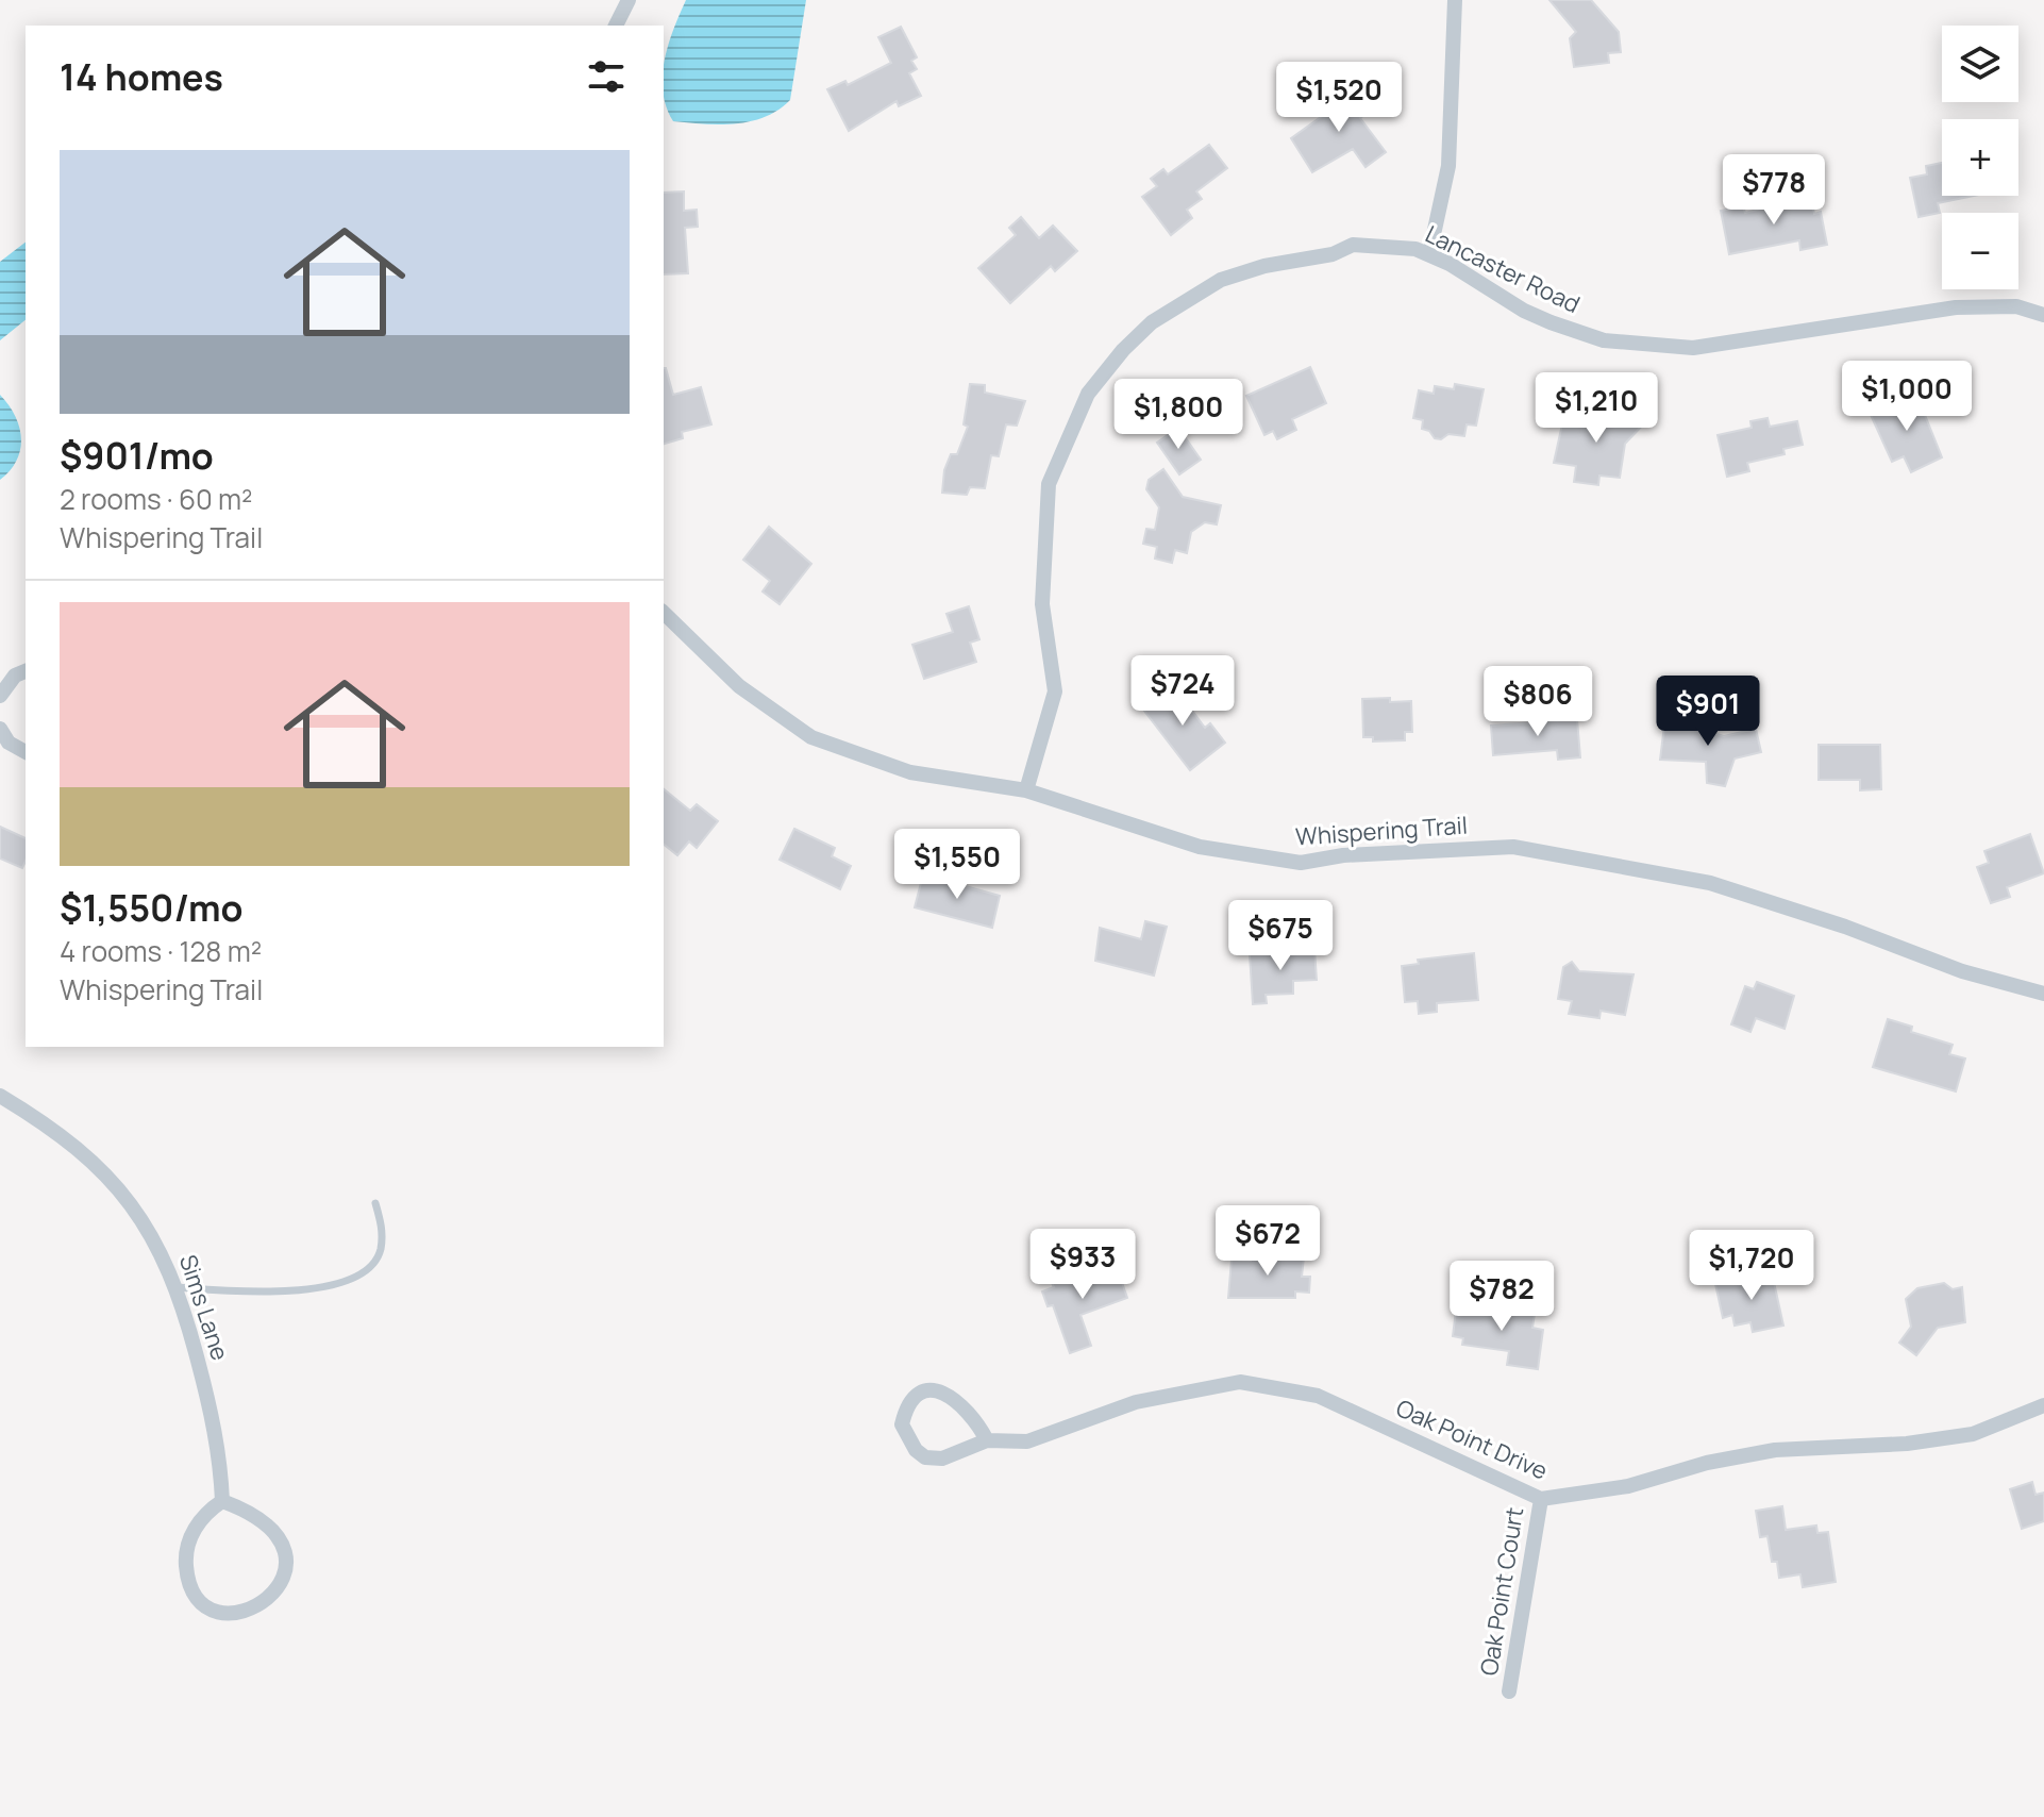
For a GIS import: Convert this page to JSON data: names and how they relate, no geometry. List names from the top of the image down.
{
  "streets": {
    "street": [
      "Lancaster Road",
      "Whispering Trail",
      "Sims Lane",
      "Oak Point Drive",
      "Oak Point Court"
    ]
  },
  "crossings": [
    ["Lancaster Road", "Whispering Trail"],
    ["Oak Point Drive", "Oak Point Court"]
  ],
  "page": {
    "map_buttons": ["+", "−"],
    "heading": "14 homes",
    "price": [
      "$1,520",
      "$778",
      "$1,000",
      "$1,210",
      "$1,800",
      "$724",
      "$806",
      "$901",
      "$1,550",
      "$675",
      "$672",
      "$933",
      "$1,720",
      "$782"
    ],
    "list": [
      {
        "name": "$901/mo",
        "note": "2 rooms · 60 m² · Whispering Trail"
      },
      {
        "name": "$1,550/mo",
        "note": "4 rooms · 128 m² · Whispering Trail"
      }
    ]
  }
}
